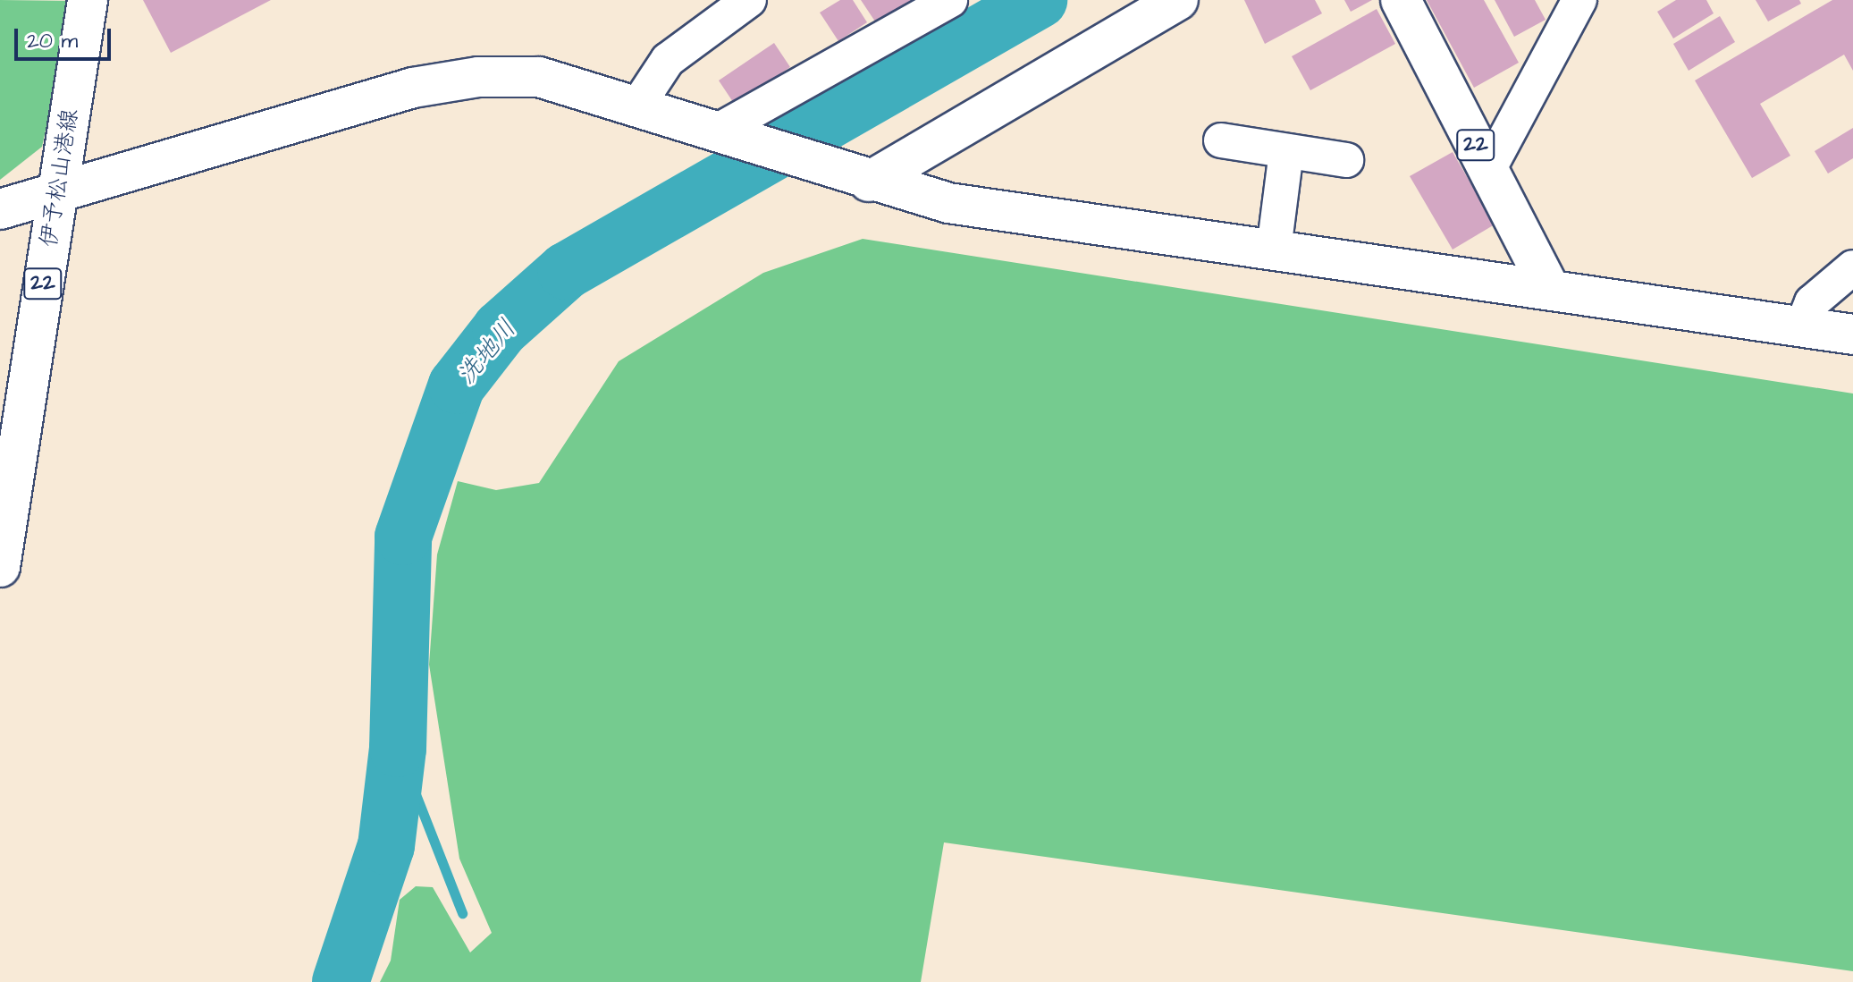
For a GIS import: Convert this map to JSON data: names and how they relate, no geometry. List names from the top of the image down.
{
  "streets": {
    "street": ["22", "伊予松山港線"]
  },
  "water": ["洗地川"],
  "scale_bar": "20 m"
}
